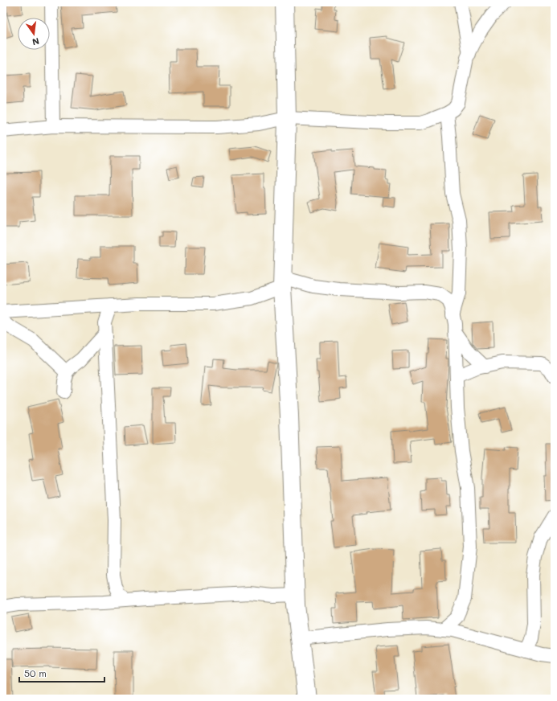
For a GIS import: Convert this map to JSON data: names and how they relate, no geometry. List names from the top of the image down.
{
  "scale_bar": "50 m",
  "north": "bottom"
}
